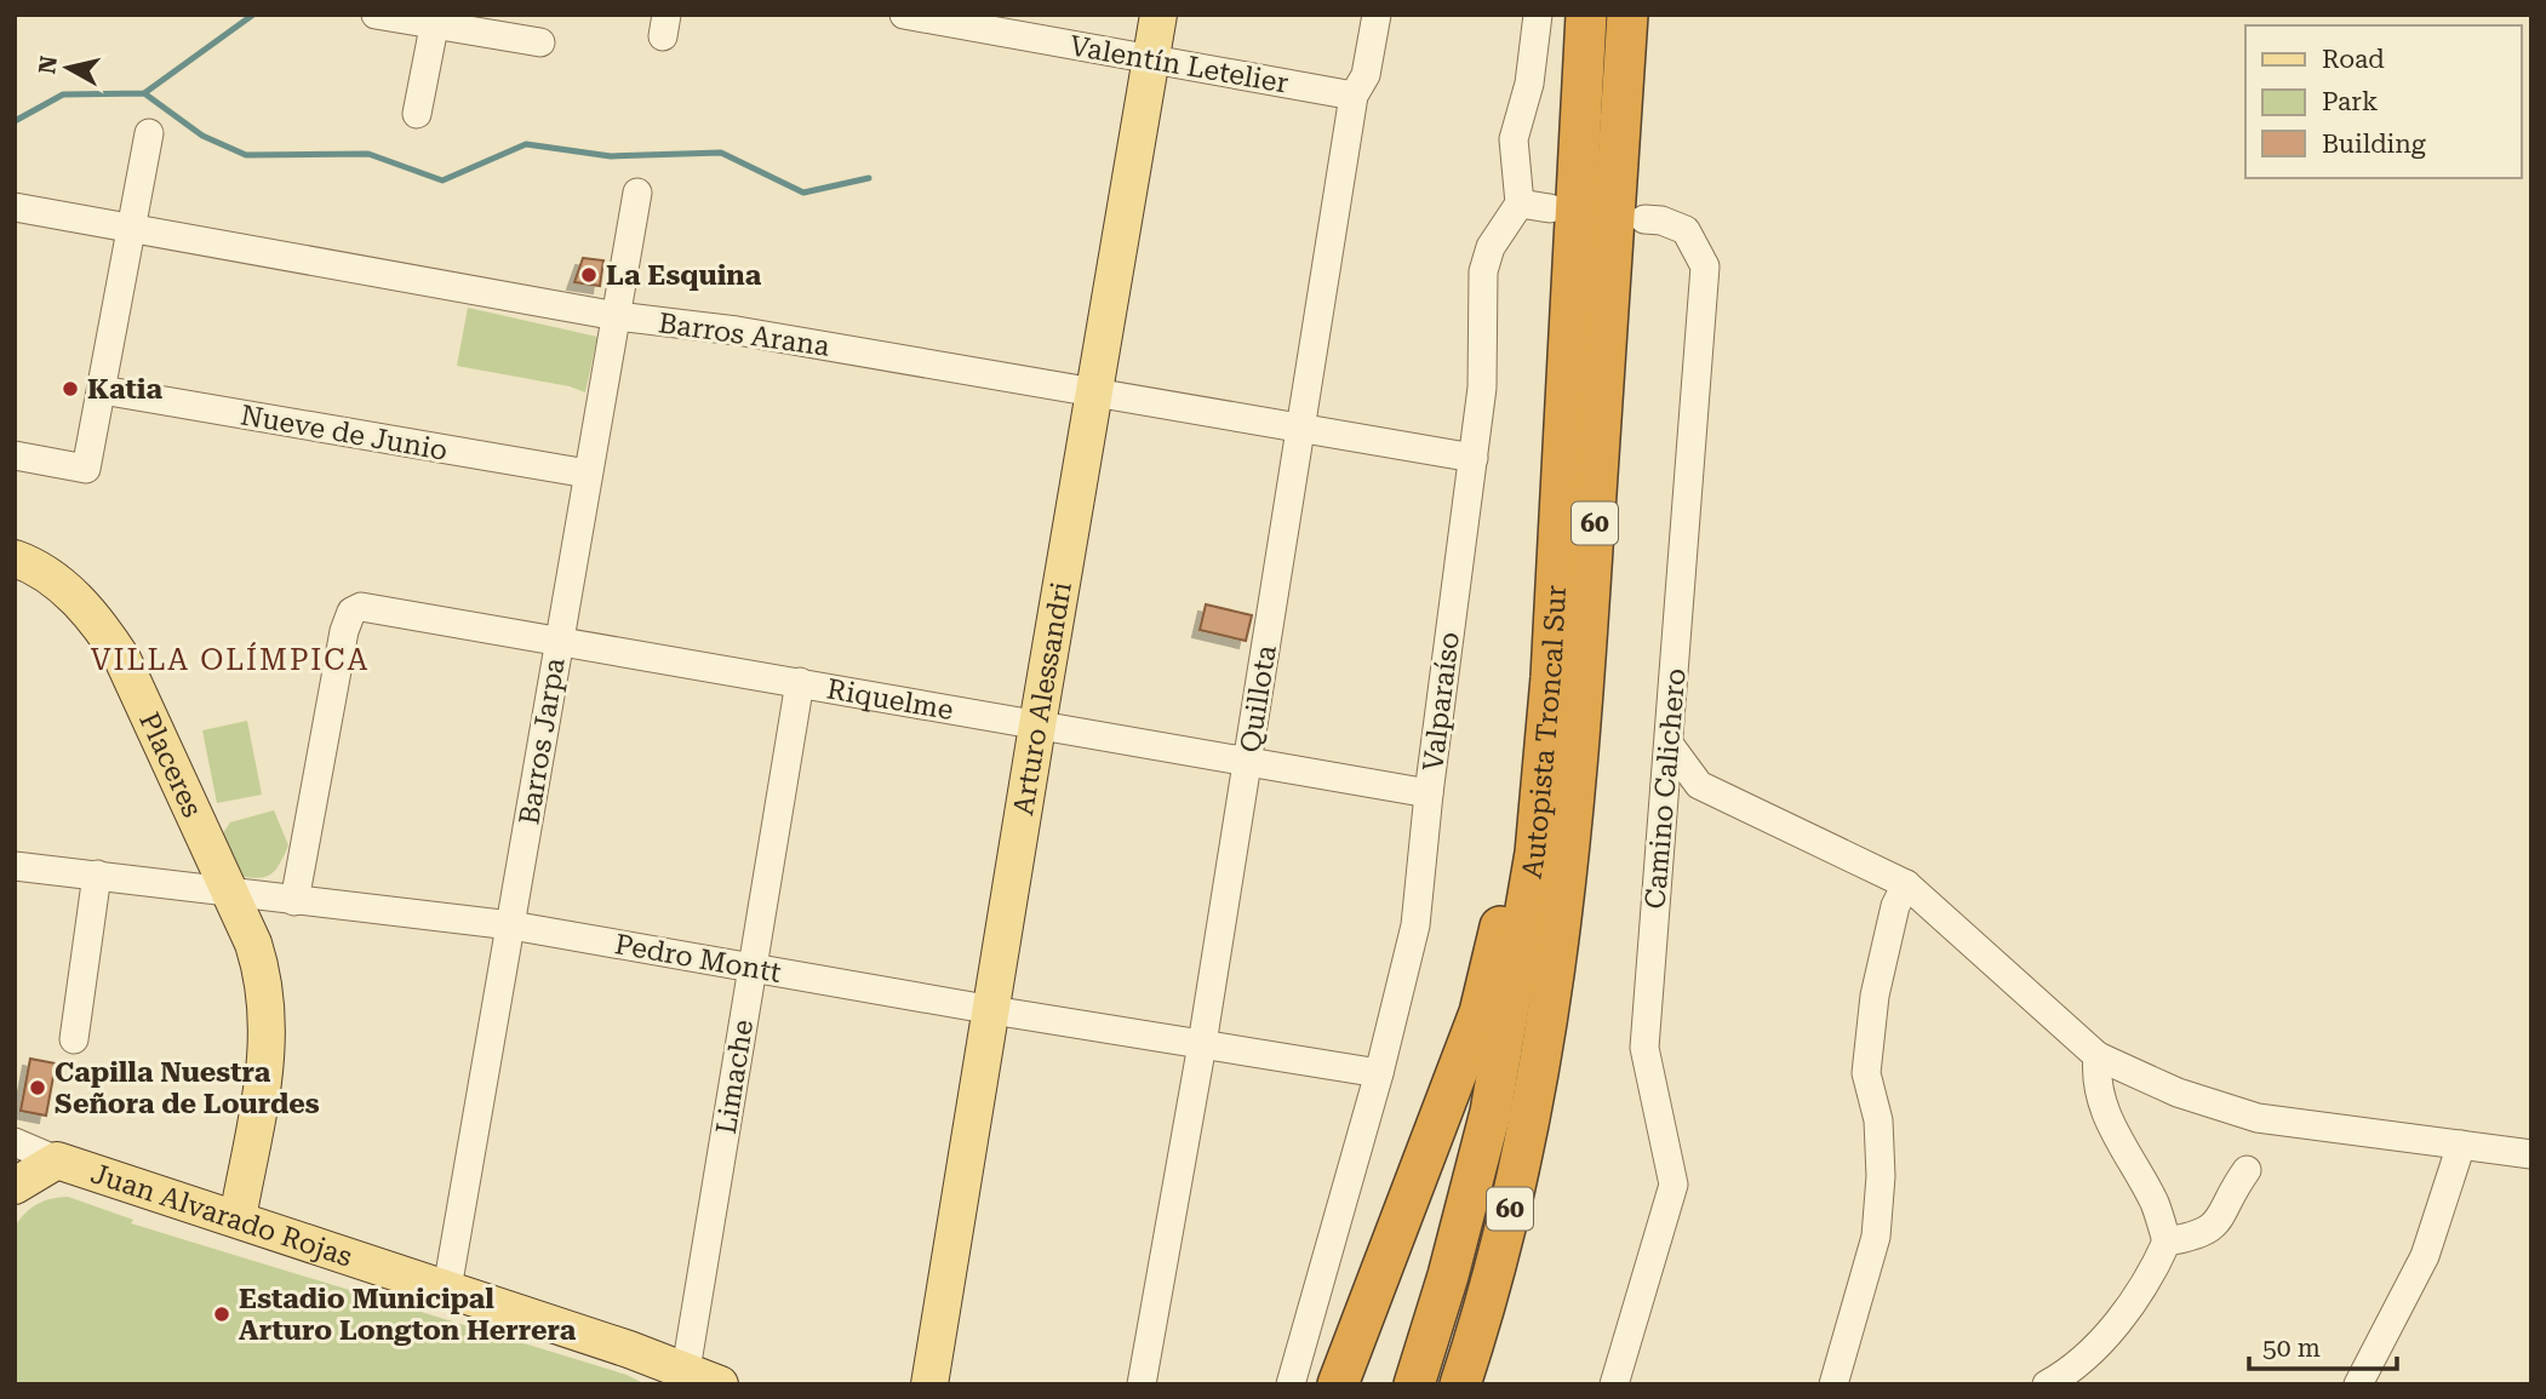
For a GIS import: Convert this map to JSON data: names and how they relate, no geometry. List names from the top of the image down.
{
  "streets": {
    "highway": ["60", "Autopista Troncal Sur"],
    "main road": ["Arturo Alessandri", "Placeres", "Juan Alvarado Rojas"],
    "street": [
      "Valentín Letelier",
      "Barros Arana",
      "Nueve de Junio",
      "Riquelme",
      "Quillota",
      "Valparaíso",
      "Barros Jarpa",
      "Camino Calichero",
      "Pedro Montt",
      "Limache"
    ]
  },
  "crossings": [
    ["Valentín Letelier", "Arturo Alessandri"],
    ["Valentín Letelier", "Quillota"],
    ["Barros Arana", "Arturo Alessandri"],
    ["Barros Arana", "Quillota"],
    ["Barros Arana", "Valparaíso"],
    ["Barros Arana", "Barros Jarpa"],
    ["Nueve de Junio", "Barros Jarpa"],
    ["Riquelme", "Arturo Alessandri"],
    ["Riquelme", "Quillota"],
    ["Riquelme", "Valparaíso"],
    ["Riquelme", "Barros Jarpa"],
    ["Riquelme", "Pedro Montt"],
    ["Riquelme", "Limache"],
    ["Arturo Alessandri", "Pedro Montt"],
    ["Quillota", "Pedro Montt"],
    ["Valparaíso", "Pedro Montt"],
    ["Barros Jarpa", "Pedro Montt"],
    ["Barros Jarpa", "Juan Alvarado Rojas"],
    ["Placeres", "Pedro Montt"],
    ["Placeres", "Juan Alvarado Rojas"],
    ["Pedro Montt", "Limache"],
    ["Limache", "Juan Alvarado Rojas"]
  ],
  "districts": ["VILLA OLÍMPICA"],
  "places": [
    "La Esquina",
    "Katia",
    "Capilla Nuestra Señora de Lourdes",
    "Estadio Municipal Arturo Longton Herrera"
  ],
  "legend": ["Road", "Park", "Building"],
  "scale_bar": "50 m",
  "north": "left"
}
